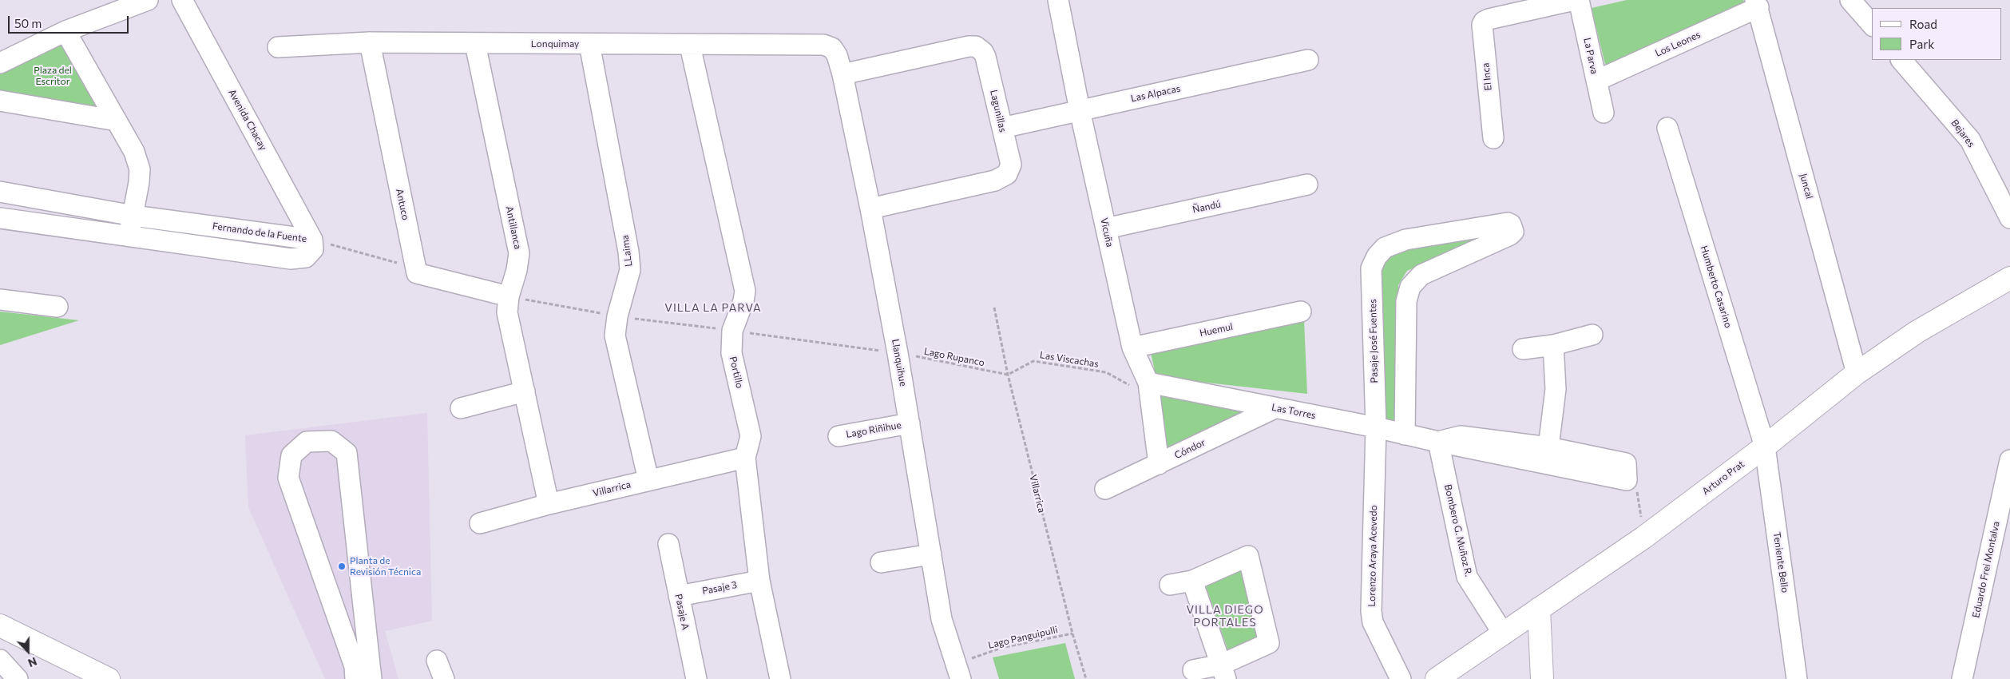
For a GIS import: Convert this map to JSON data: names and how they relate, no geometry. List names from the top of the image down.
{
  "streets": {
    "main road": ["Arturo Prat"],
    "street": [
      "Lonquimay",
      "Los Leones",
      "La Parva",
      "El Inca",
      "Las Alpacas",
      "Lagunillas",
      "Avenida Chacay",
      "Bejares",
      "Juncal",
      "Antuco",
      "Ñandú",
      "Antillanca",
      "Fernando de la Fuente",
      "Vicuña",
      "LLaima",
      "Humberto Casarino",
      "Huemul",
      "Pasaje José Fuentes",
      "Llanquihue",
      "Portillo",
      "Las Torres",
      "Lago Riñihue",
      "Cóndor",
      "Villarrica",
      "Bombero G. Muñoz R.",
      "Lorenzo Araya Acevedo",
      "Teniente Bello",
      "Eduardo Frei Montalva",
      "Pasaje 3",
      "Pasaje A"
    ],
    "path": ["Lago Rupanco", "Las Viscachas", "Lago Panguipulli"]
  },
  "crossings": [
    ["Lonquimay", "Antuco"],
    ["Lonquimay", "Antillanca"],
    ["Lonquimay", "LLaima"],
    ["Lonquimay", "Llanquihue"],
    ["Lonquimay", "Portillo"],
    ["Los Leones", "La Parva"],
    ["Los Leones", "Juncal"],
    ["Las Alpacas", "Lagunillas"],
    ["Las Alpacas", "Vicuña"],
    ["Lagunillas", "Llanquihue"],
    ["Avenida Chacay", "Fernando de la Fuente"],
    ["Juncal", "Arturo Prat"],
    ["Ñandú", "Vicuña"],
    ["Antillanca", "Lago Rupanco"],
    ["Antillanca", "Villarrica"],
    ["Vicuña", "Huemul"],
    ["Vicuña", "Las Viscachas"],
    ["Vicuña", "Las Torres"],
    ["Vicuña", "Cóndor"],
    ["LLaima", "Lago Rupanco"],
    ["LLaima", "Villarrica"],
    ["Humberto Casarino", "Arturo Prat"],
    ["Humberto Casarino", "Teniente Bello"],
    ["Pasaje José Fuentes", "Las Torres"],
    ["Pasaje José Fuentes", "Lorenzo Araya Acevedo"],
    ["Lago Rupanco", "Las Viscachas"],
    ["Lago Rupanco", "Llanquihue"],
    ["Lago Rupanco", "Portillo"],
    ["Lago Rupanco", "Villarrica"],
    ["Las Viscachas", "Las Torres"],
    ["Las Viscachas", "Villarrica"],
    ["Llanquihue", "Lago Riñihue"],
    ["Llanquihue", "Lago Panguipulli"],
    ["Portillo", "Villarrica"],
    ["Portillo", "Pasaje 3"],
    ["Las Torres", "Cóndor"],
    ["Las Torres", "Bombero G. Muñoz R."],
    ["Las Torres", "Lorenzo Araya Acevedo"],
    ["Arturo Prat", "Bombero G. Muñoz R."],
    ["Arturo Prat", "Teniente Bello"],
    ["Villarrica", "Lago Panguipulli"],
    ["Pasaje 3", "Pasaje A"]
  ],
  "districts": ["VILLA LA PARVA", "VILLA DIEGO PORTALES"],
  "parks": ["Plaza del Escritor"],
  "places": ["Planta de Revisión Técnica"],
  "legend": ["Road", "Park"],
  "scale_bar": "50 m",
  "north": "bottom"
}
